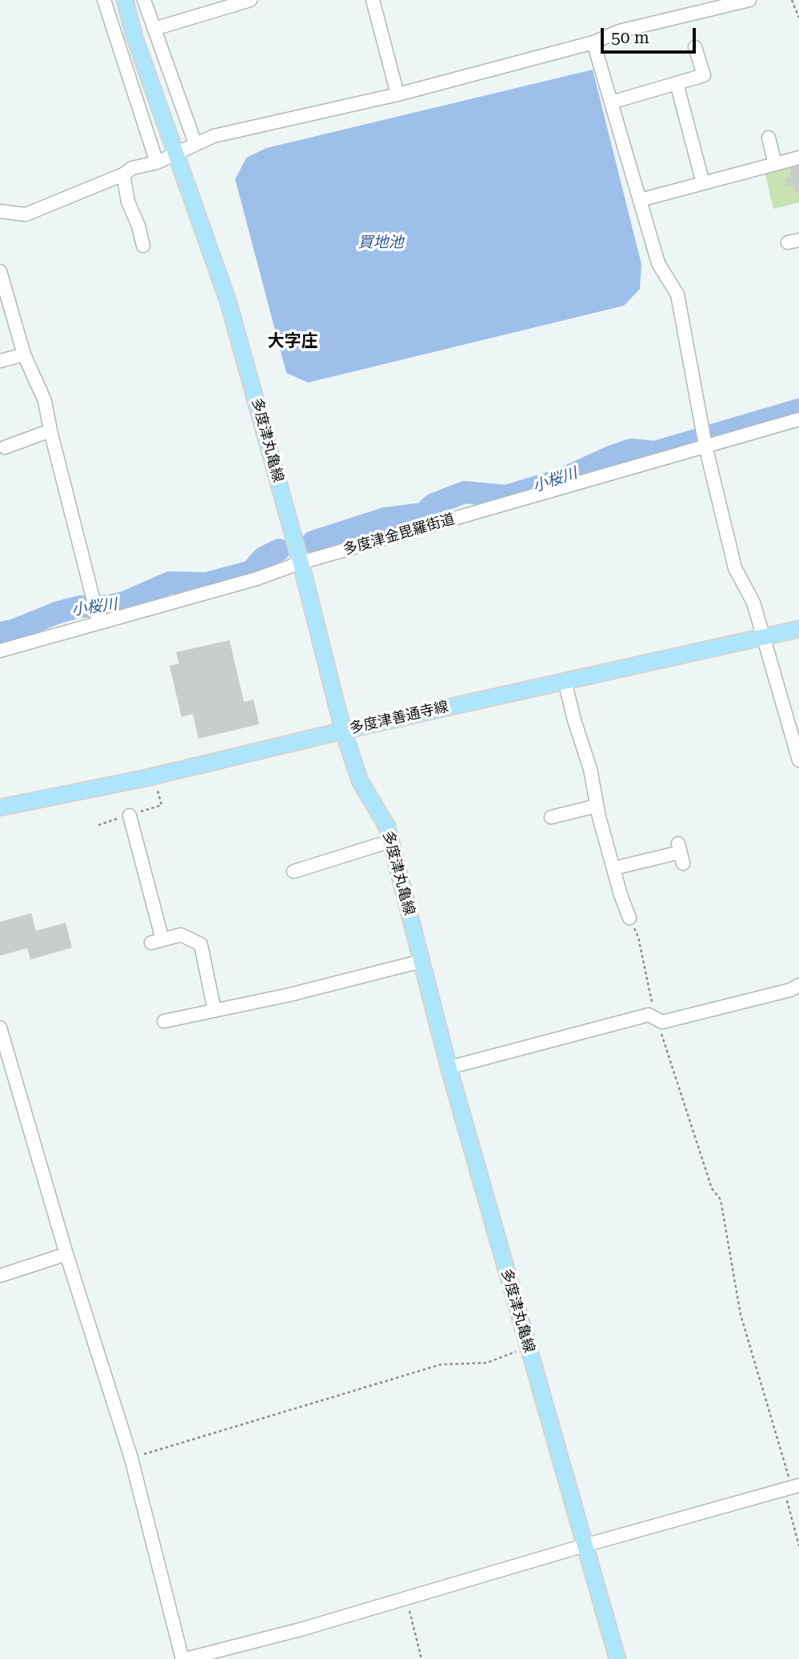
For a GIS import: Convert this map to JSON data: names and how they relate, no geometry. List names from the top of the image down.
{
  "streets": {
    "main road": ["多度津丸亀線", "多度津善通寺線"],
    "street": ["多度津金毘羅街道"]
  },
  "crossings": [
    ["多度津丸亀線", "多度津金毘羅街道"],
    ["多度津丸亀線", "多度津善通寺線"]
  ],
  "districts": ["大字庄"],
  "water": ["買地池", "小桜川"],
  "scale_bar": "50 m"
}
